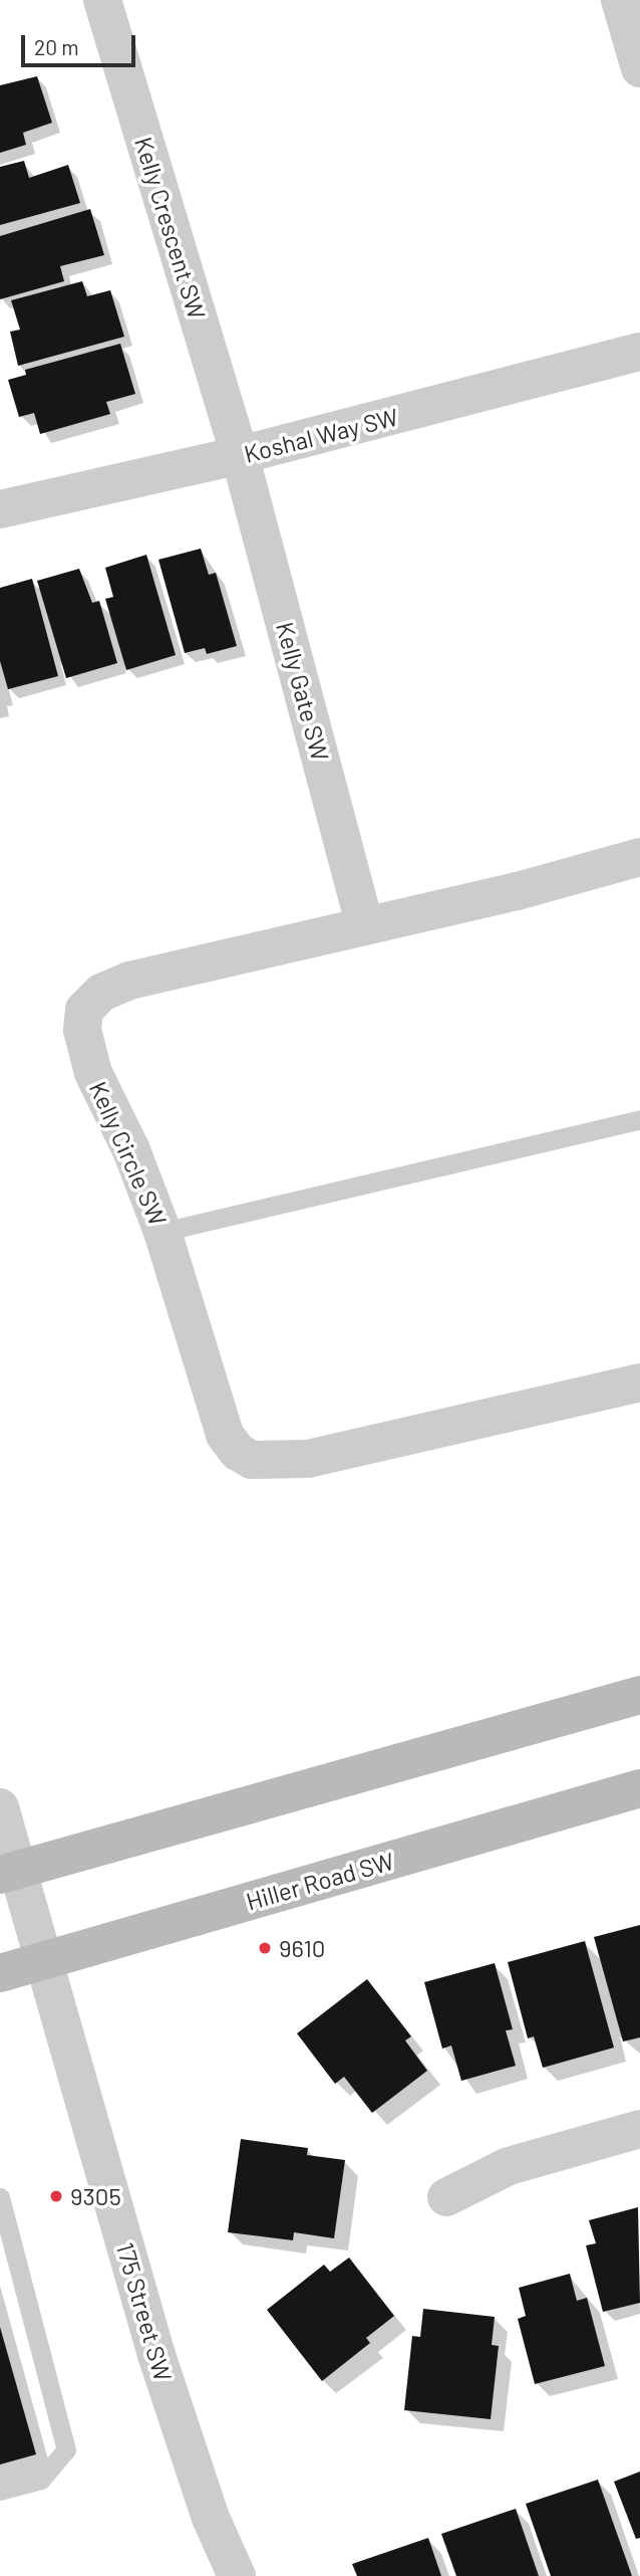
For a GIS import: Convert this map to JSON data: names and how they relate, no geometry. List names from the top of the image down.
{
  "streets": {
    "main road": ["Hiller Road SW"],
    "street": [
      "Kelly Crescent SW",
      "Koshal Way SW",
      "Kelly Gate SW",
      "Kelly Circle SW",
      "175 Street SW"
    ]
  },
  "crossings": [
    ["Kelly Crescent SW", "Koshal Way SW"],
    ["Kelly Crescent SW", "Kelly Gate SW"],
    ["Koshal Way SW", "Kelly Gate SW"],
    ["Kelly Gate SW", "Kelly Circle SW"],
    ["Hiller Road SW", "175 Street SW"]
  ],
  "places": ["9610", "9305"],
  "scale_bar": "20 m"
}
